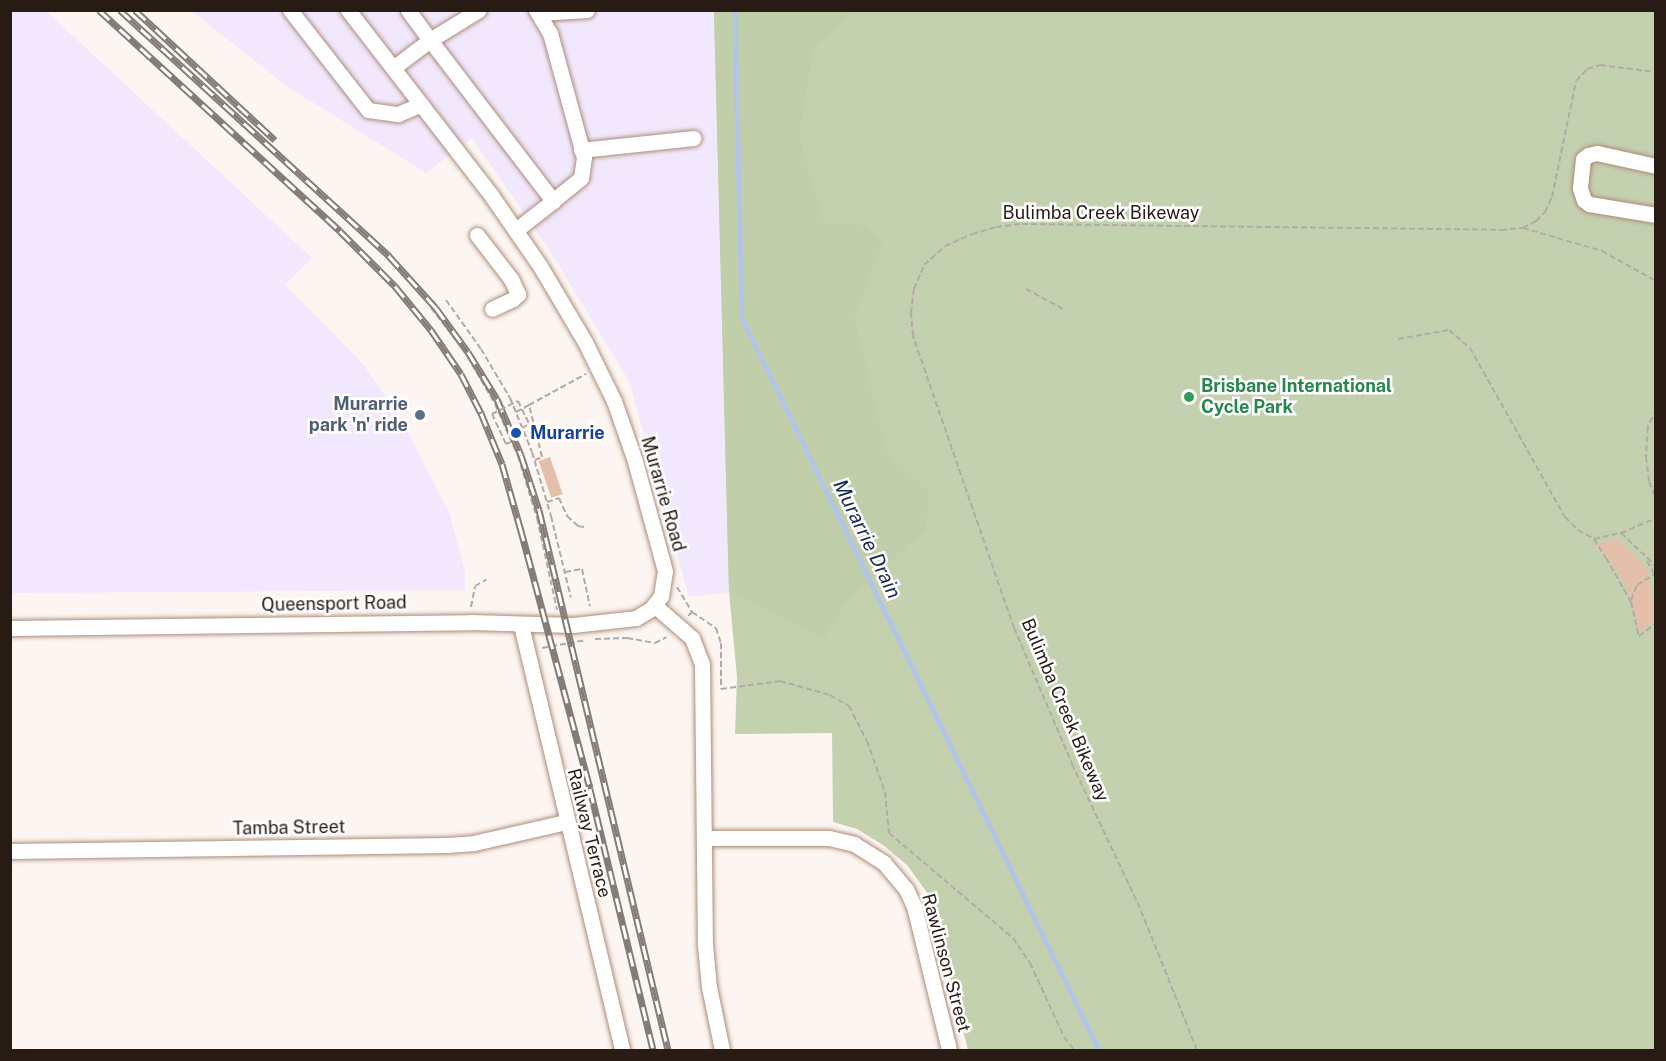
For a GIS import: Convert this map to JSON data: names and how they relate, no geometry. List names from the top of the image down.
{
  "streets": {
    "street": [
      "Murarrie Road",
      "Queensport Road",
      "Tamba Street",
      "Railway Terrace",
      "Rawlinson Street"
    ],
    "path": ["Bulimba Creek Bikeway"]
  },
  "crossings": [
    ["Murarrie Road", "Queensport Road"],
    ["Queensport Road", "Railway Terrace"],
    ["Tamba Street", "Railway Terrace"]
  ],
  "water": ["Murarrie Drain"],
  "places": ["Brisbane International Cycle Park", "Murarrie park 'n' ride", "Murarrie"]
}
